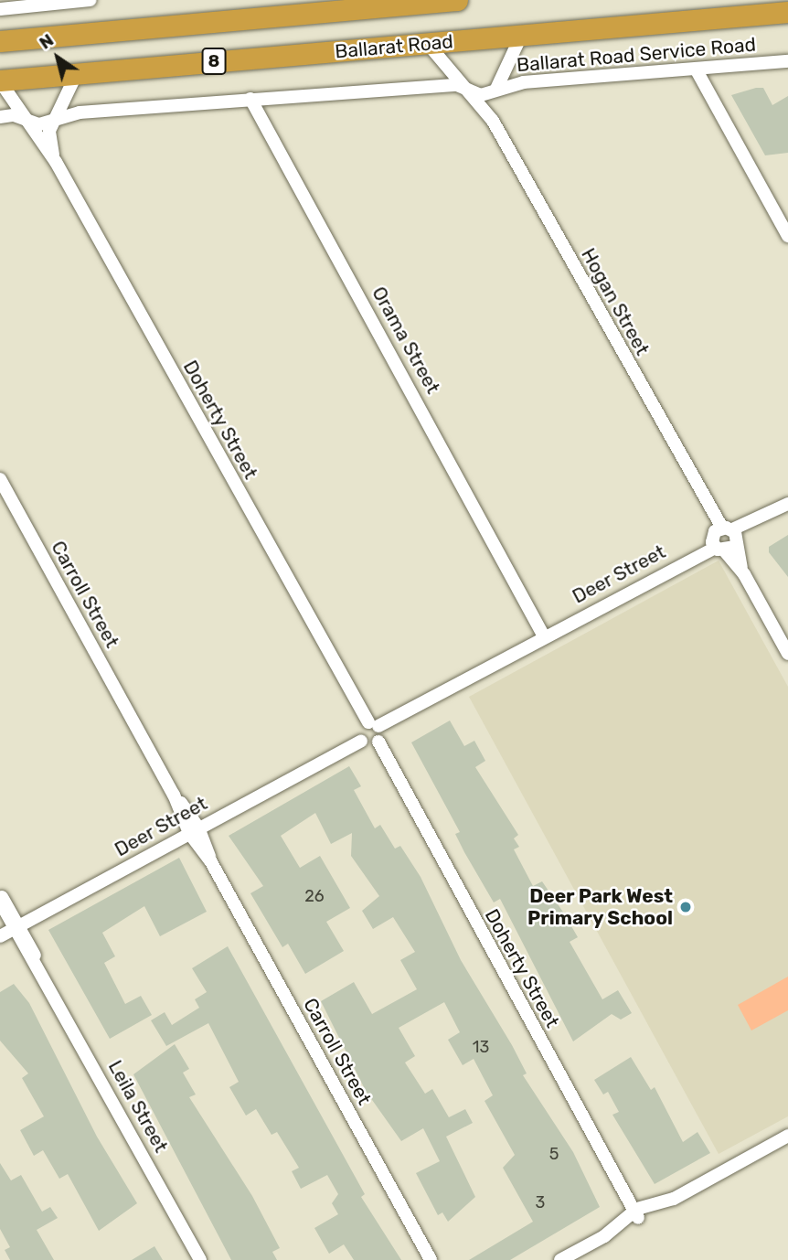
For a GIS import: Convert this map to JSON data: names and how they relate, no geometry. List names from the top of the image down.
{
  "streets": {
    "highway": ["Ballarat Road", "8"],
    "street": [
      "Ballarat Road Service Road",
      "Hogan Street",
      "Orama Street",
      "Doherty Street",
      "Deer Street",
      "Carroll Street",
      "Leila Street"
    ]
  },
  "crossings": [
    ["Ballarat Road", "Hogan Street"],
    ["Ballarat Road", "Doherty Street"],
    ["Ballarat Road Service Road", "Hogan Street"],
    ["Ballarat Road Service Road", "Orama Street"],
    ["Ballarat Road Service Road", "Doherty Street"],
    ["Hogan Street", "Deer Street"],
    ["Orama Street", "Deer Street"],
    ["Doherty Street", "Deer Street"],
    ["Deer Street", "Carroll Street"],
    ["Deer Street", "Leila Street"]
  ],
  "places": ["Deer Park West Primary School"],
  "house_numbers": [
    "26",
    "13",
    "5",
    "3"
  ],
  "north": "top left"
}
